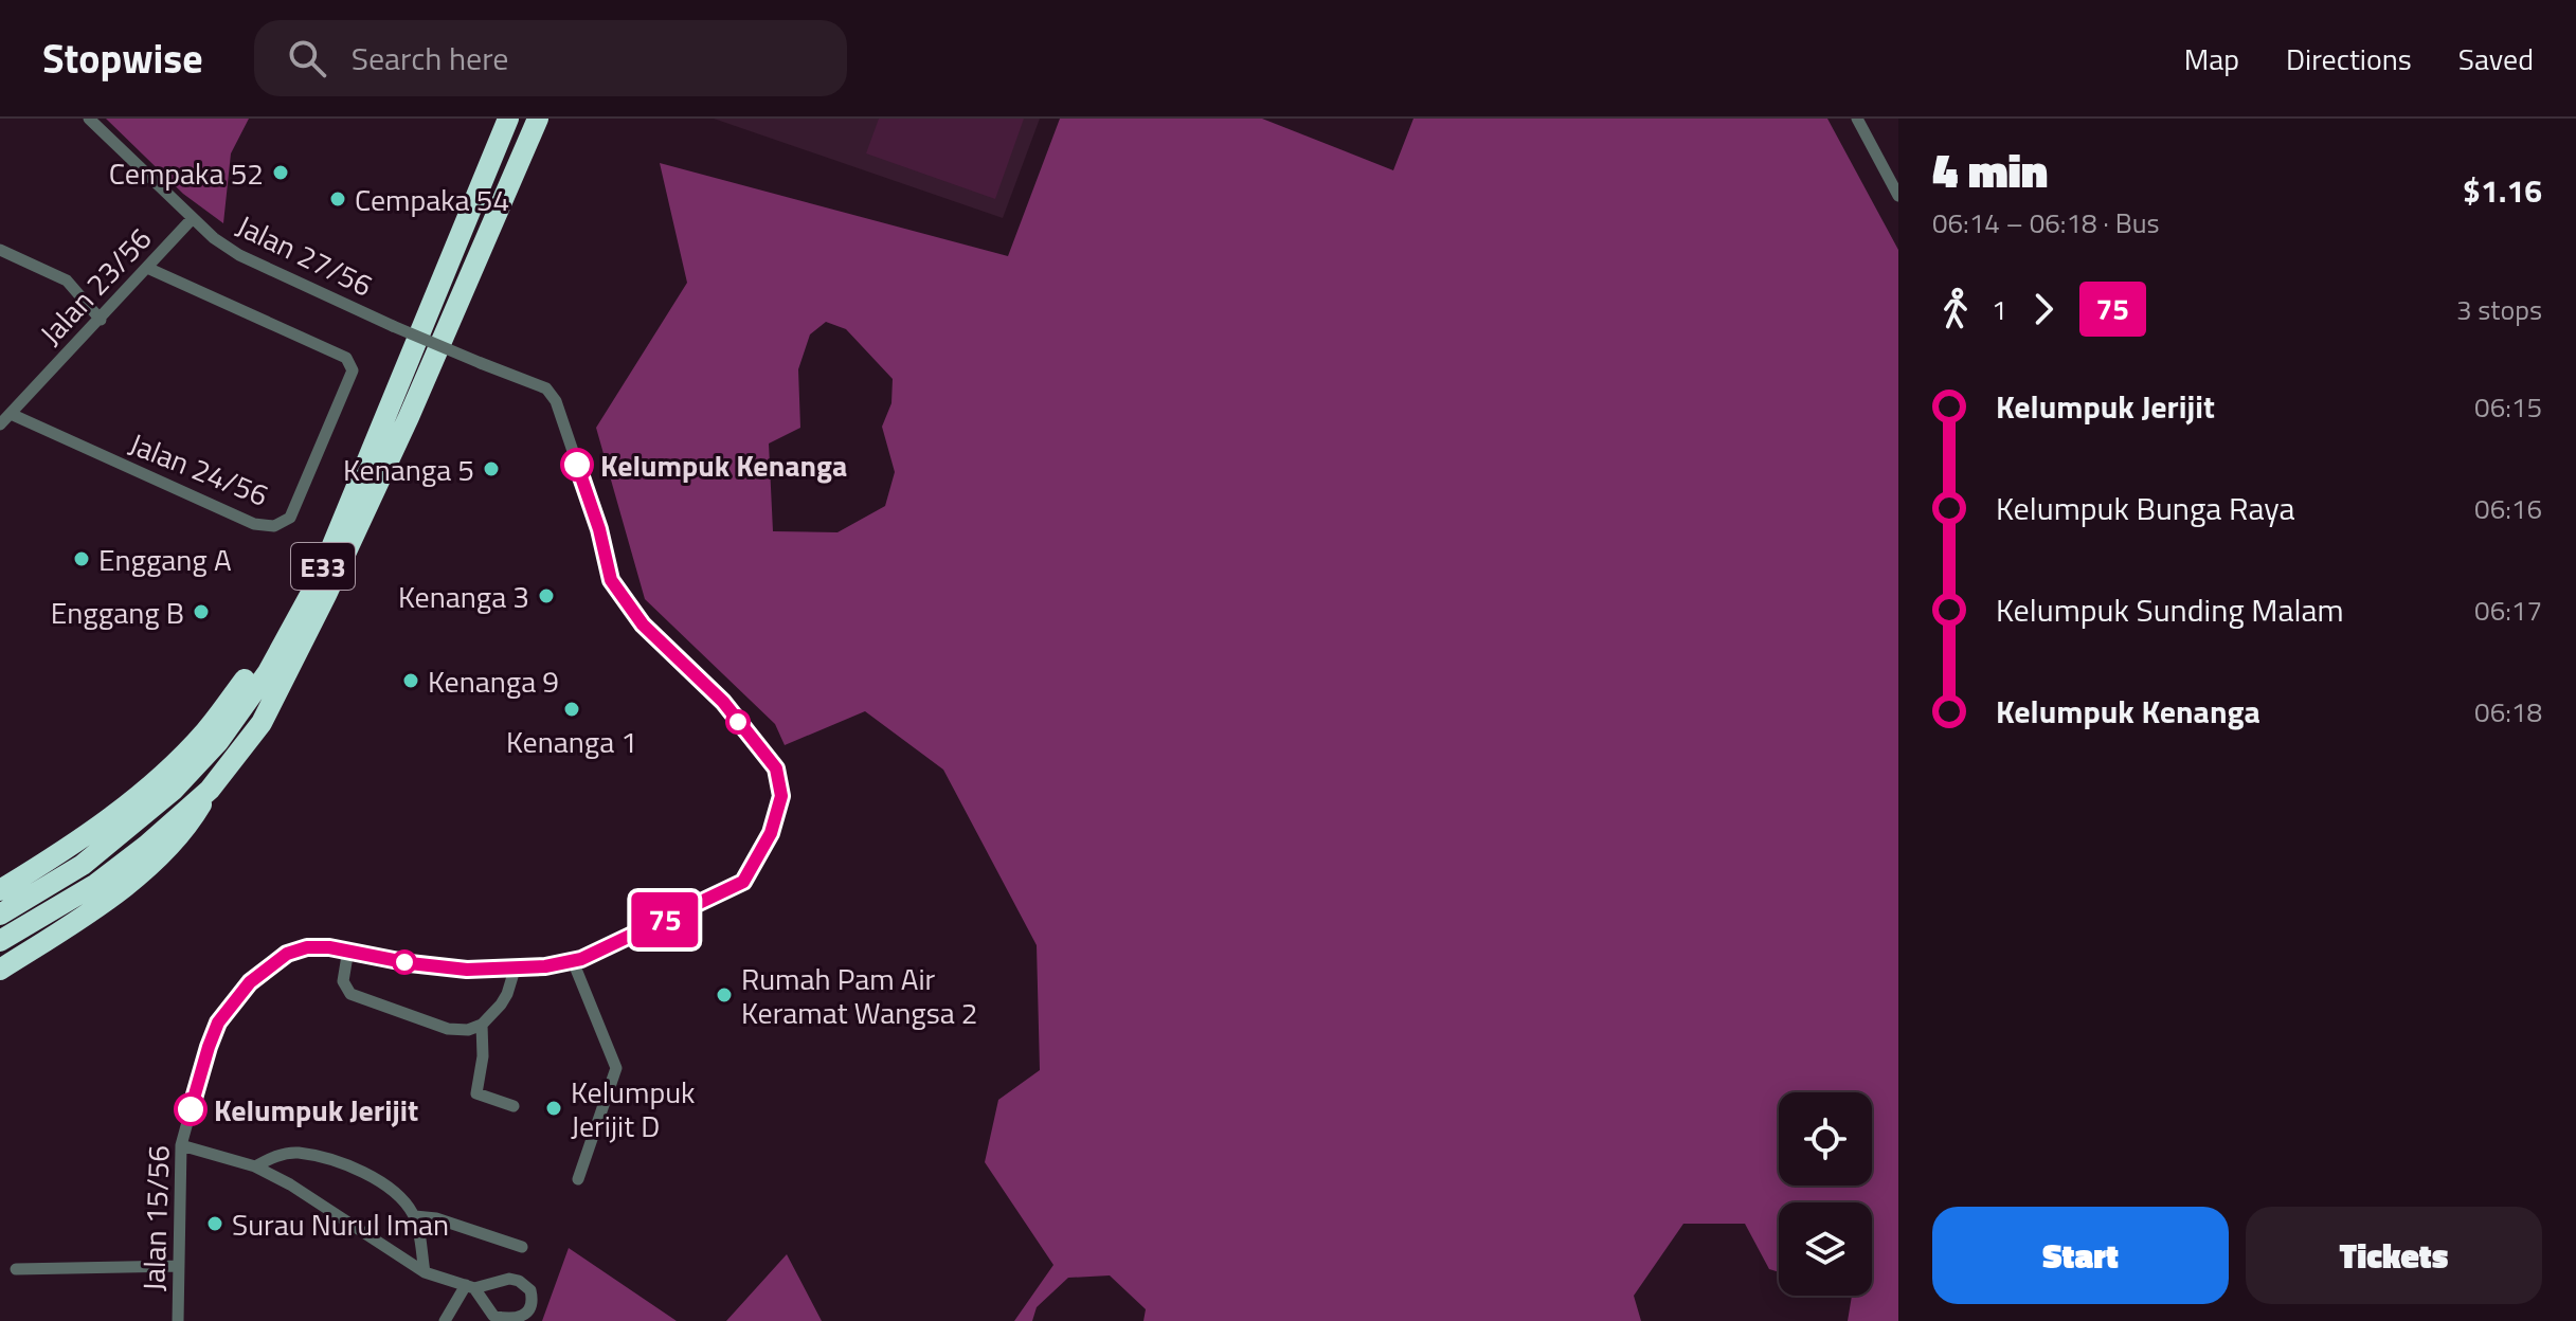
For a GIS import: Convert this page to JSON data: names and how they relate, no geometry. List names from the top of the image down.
{
  "streets": {
    "highway": ["E33"],
    "street": [
      "Jalan 27/56",
      "Jalan 23/56",
      "Jalan 24/56",
      "Jalan 15/56"
    ]
  },
  "crossings": [
    ["Jalan 27/56", "Jalan 23/56"],
    ["Jalan 27/56", "Jalan 15/56"],
    ["Jalan 23/56", "Jalan 24/56"]
  ],
  "places": [
    "Cempaka 52",
    "Cempaka 54",
    "Kelumpuk Kenanga",
    "Kenanga 5",
    "Enggang A",
    "Kenanga 3",
    "Enggang B",
    "Kenanga 9",
    "Kenanga 1",
    "Rumah Pam Air Keramat Wangsa 2",
    "Kelumpuk Jerijit D",
    "Kelumpuk Jerijit",
    "Surau Nurul Iman"
  ],
  "lines": ["bus line 75"],
  "page": {
    "header": "Stopwise",
    "search": "Search here",
    "nav": ["Map", "Directions", "Saved"],
    "on_map": "75",
    "heading": ["4 min", "06:14 – 06:18 · Bus", "$1.16"],
    "legs": ["1", "75", "3 stops"],
    "list": [
      {
        "name": "Kelumpuk Jerijit",
        "value": "06:15"
      },
      {
        "name": "Kelumpuk Bunga Raya",
        "value": "06:16"
      },
      {
        "name": "Kelumpuk Sunding Malam",
        "value": "06:17"
      },
      {
        "name": "Kelumpuk Kenanga",
        "value": "06:18"
      }
    ],
    "buttons": ["Start", "Tickets"]
  }
}
